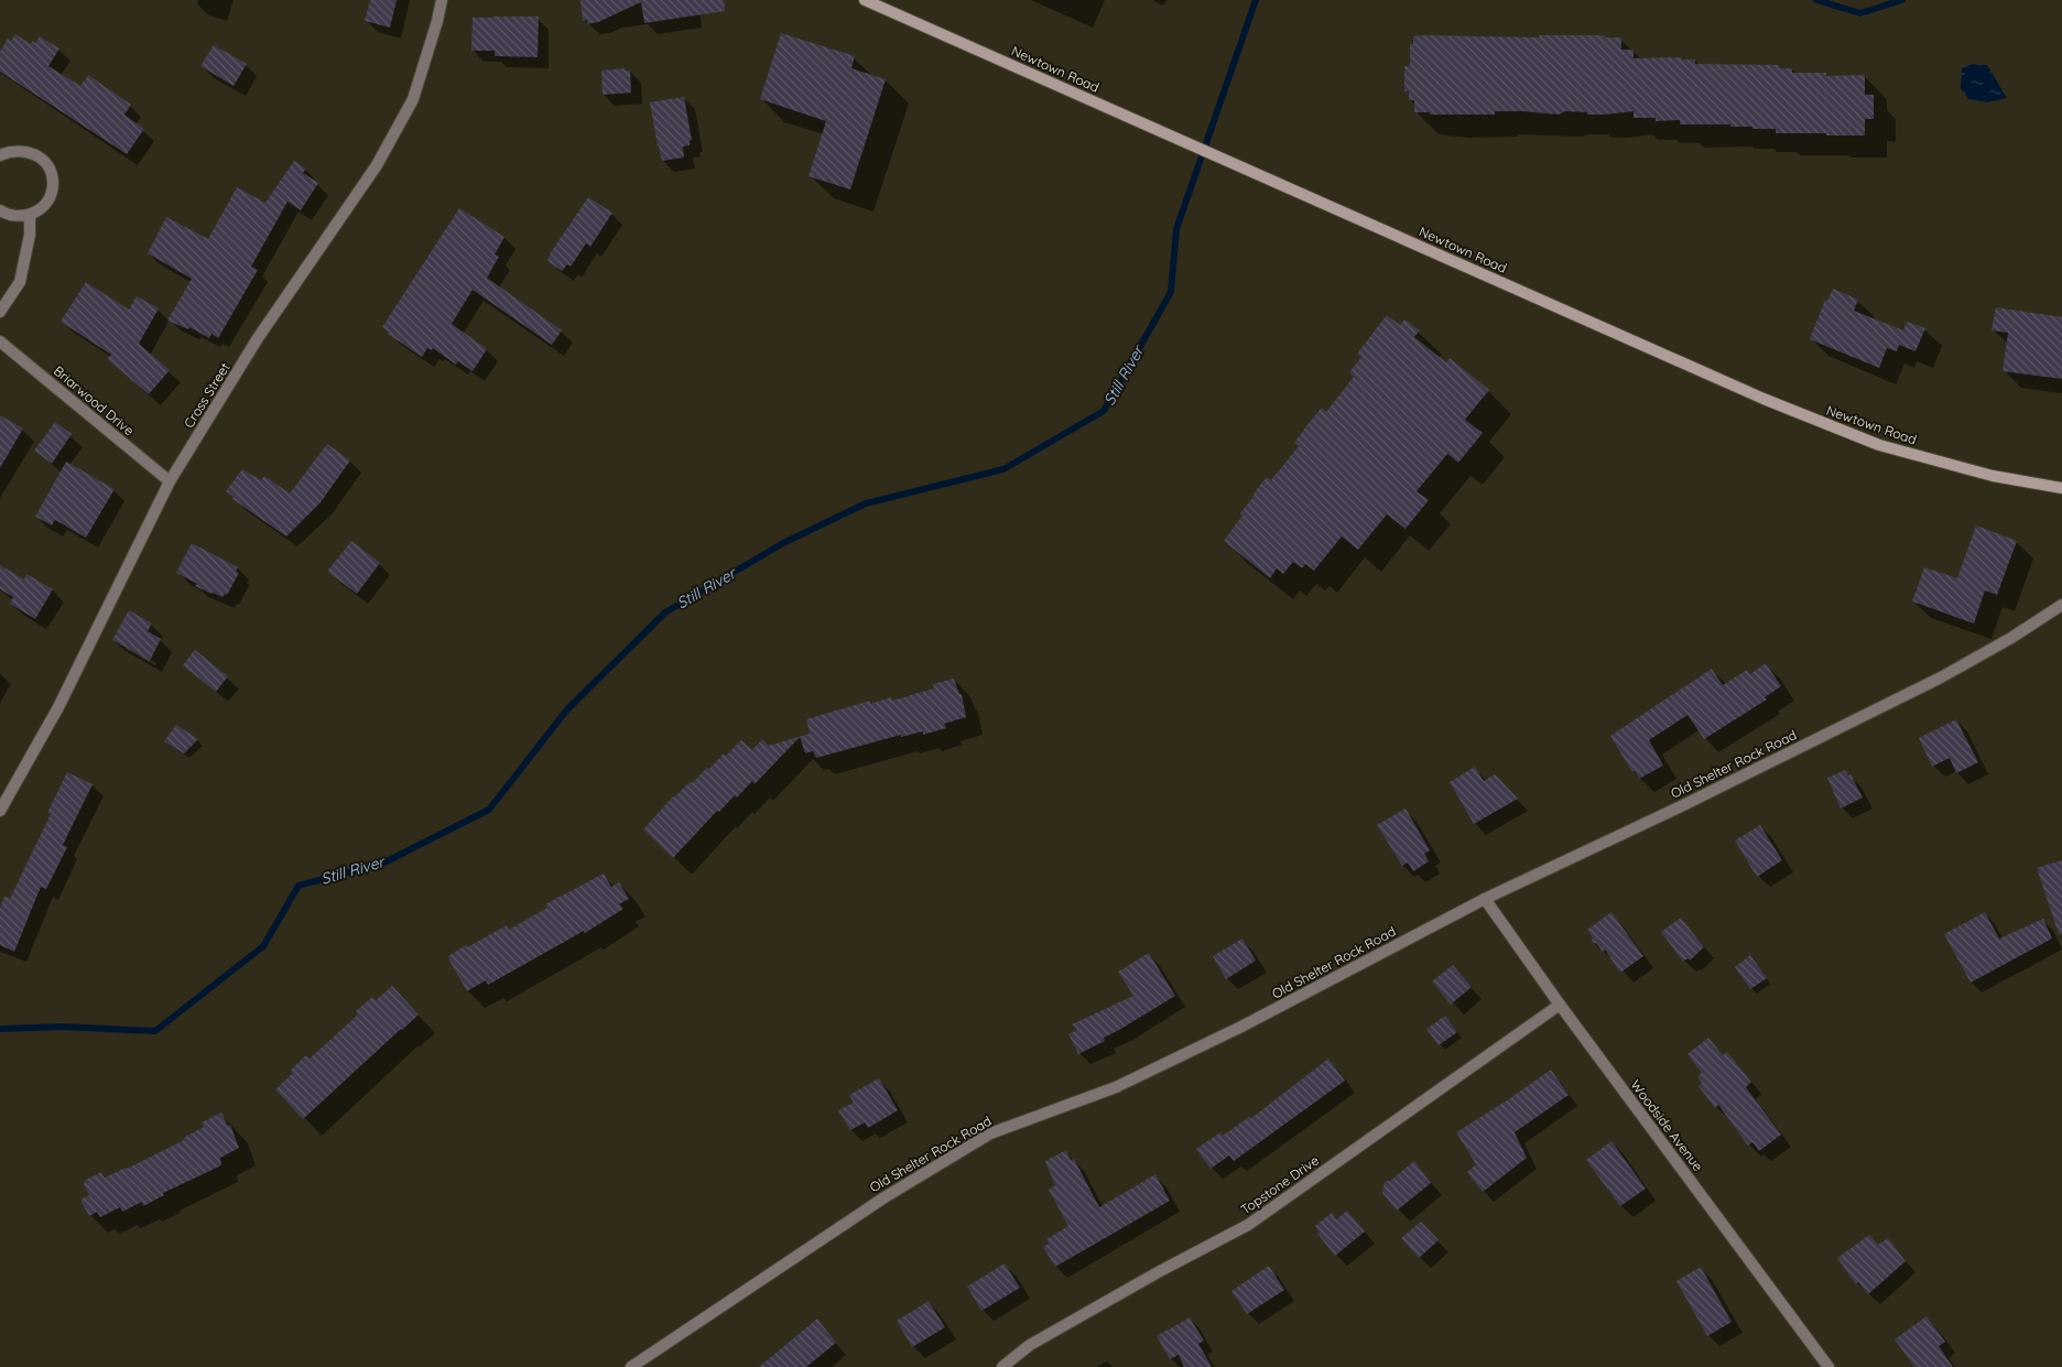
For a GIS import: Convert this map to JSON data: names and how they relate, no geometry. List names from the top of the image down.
{
  "streets": {
    "main road": ["Newtown Road"],
    "street": [
      "Cross Street",
      "Briarwood Drive",
      "Old Shelter Rock Road",
      "Woodside Avenue",
      "Topstone Drive"
    ]
  },
  "crossings": [
    ["Cross Street", "Briarwood Drive"],
    ["Old Shelter Rock Road", "Woodside Avenue"],
    ["Woodside Avenue", "Topstone Drive"]
  ],
  "water": ["Still River"]
}
